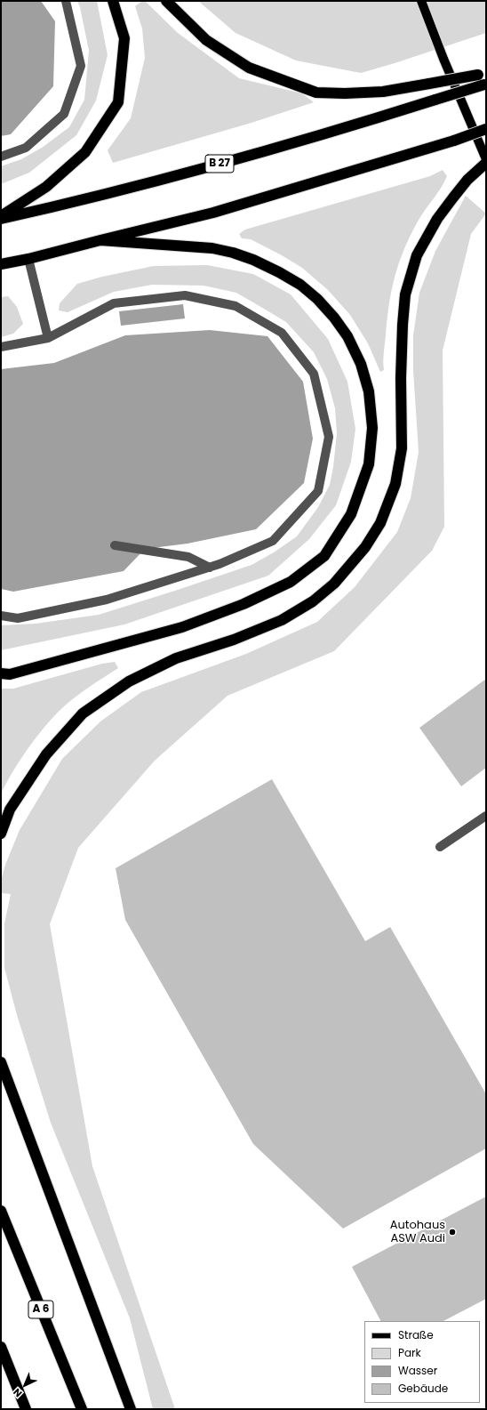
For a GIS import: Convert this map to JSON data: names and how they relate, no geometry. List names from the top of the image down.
{
  "streets": {
    "highway": ["B 27", "A 6"]
  },
  "places": ["Autohaus ASW Audi"],
  "legend": [
    "Straße",
    "Park",
    "Wasser",
    "Gebäude"
  ],
  "north": "bottom left"
}
